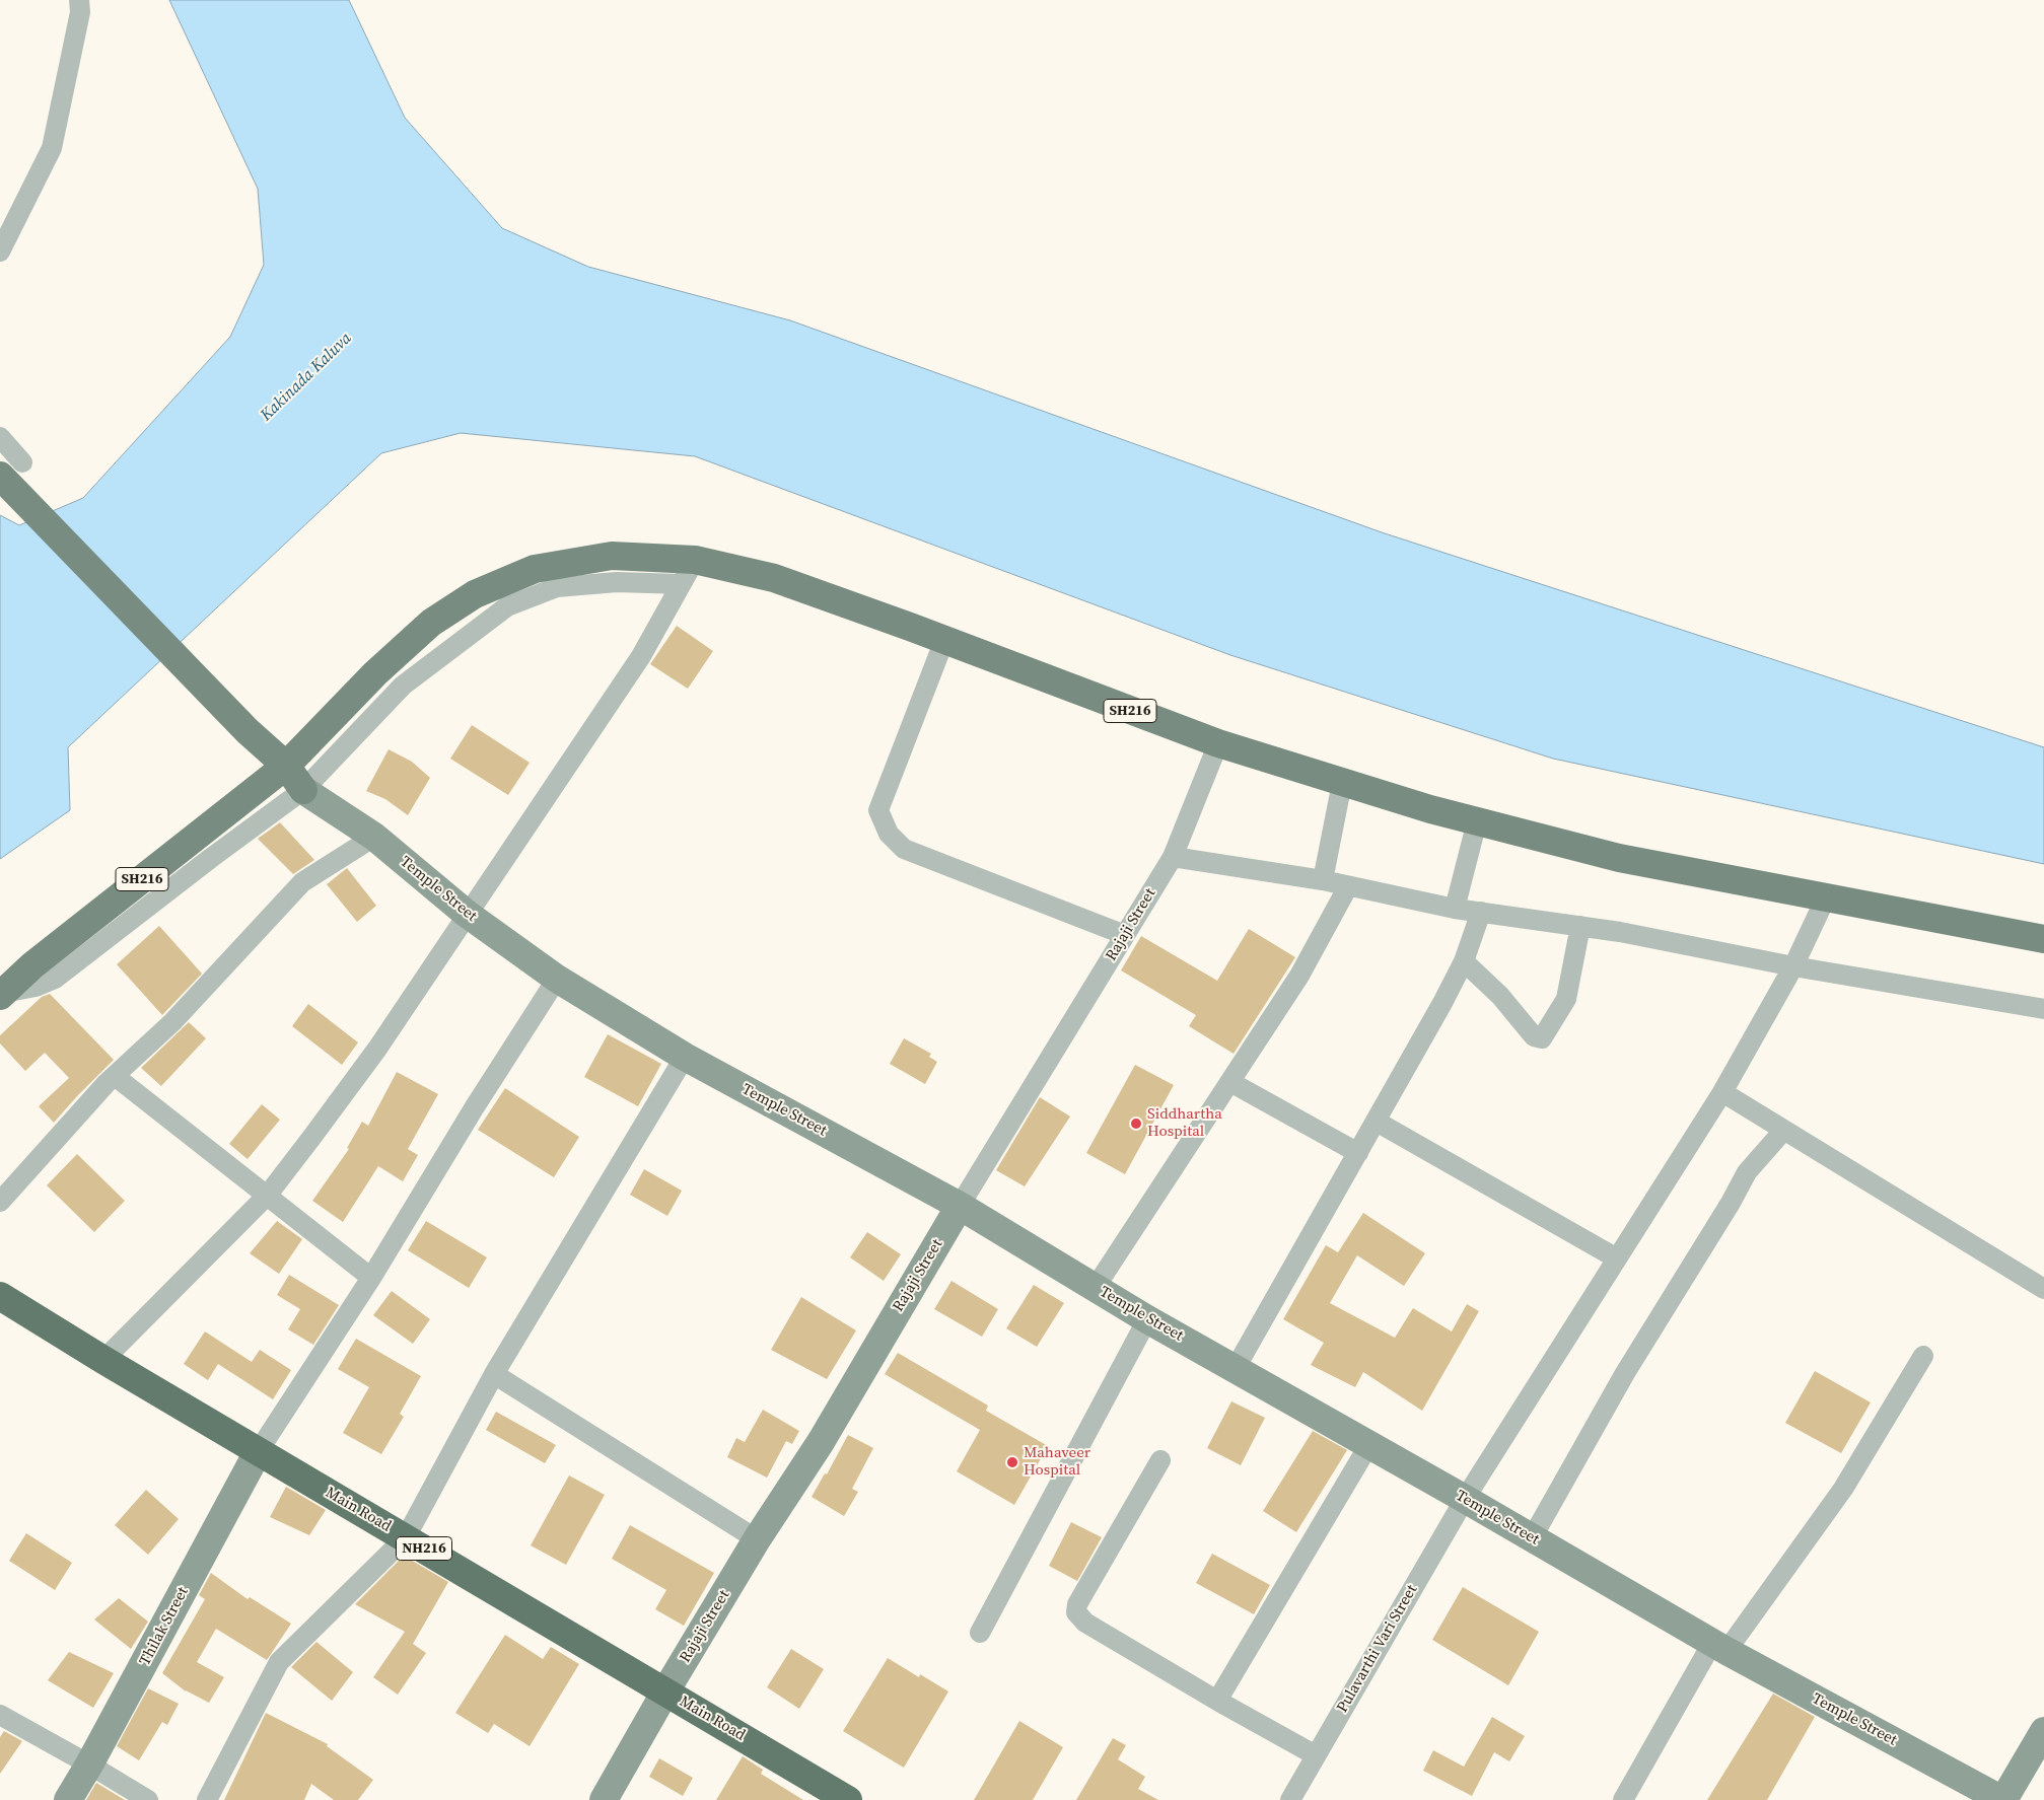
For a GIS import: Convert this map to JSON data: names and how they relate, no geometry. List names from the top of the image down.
{
  "streets": {
    "highway": ["Main Road", "NH216"],
    "main road": ["SH216"],
    "street": [
      "Temple Street",
      "Rajaji Street",
      "Thilak Street",
      "Pulavarthi Vari Street"
    ]
  },
  "crossings": [
    ["SH216", "Rajaji Street"],
    ["SH216", "Pulavarthi Vari Street"],
    ["Temple Street", "Rajaji Street"],
    ["Temple Street", "Pulavarthi Vari Street"],
    ["Rajaji Street", "Main Road"],
    ["Main Road", "Thilak Street"]
  ],
  "water": ["Kakinada Kaluva"],
  "places": ["Siddhartha Hospital", "Mahaveer Hospital"]
}
